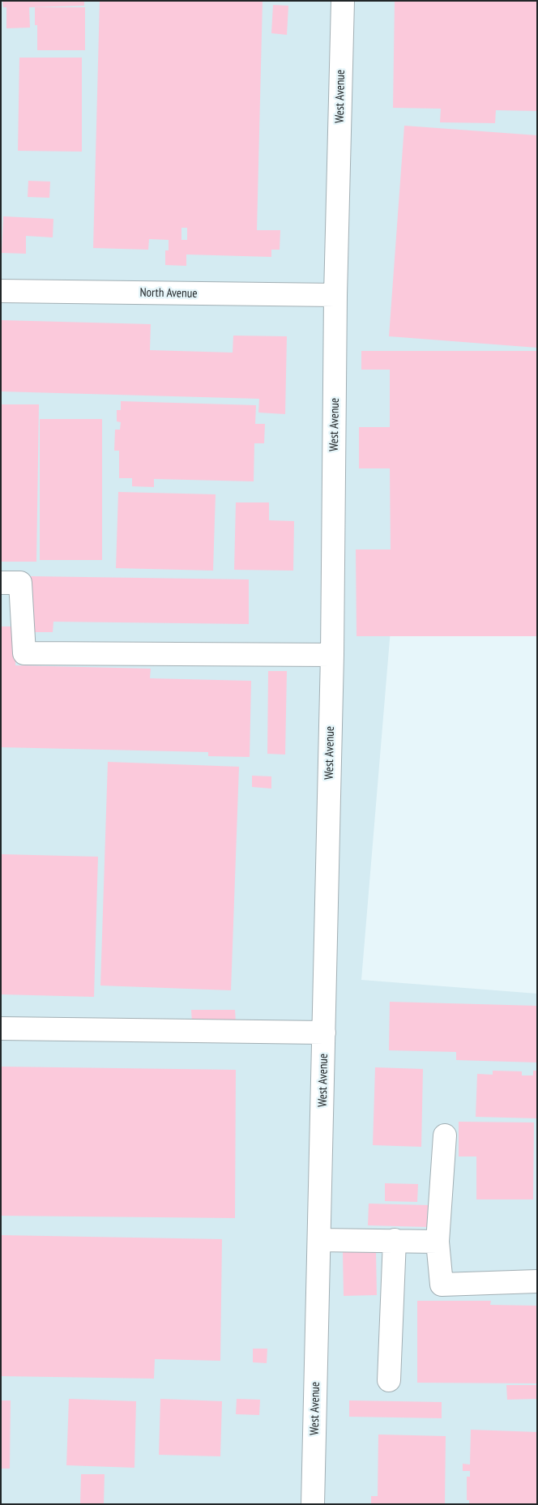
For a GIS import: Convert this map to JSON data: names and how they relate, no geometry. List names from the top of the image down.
{
  "streets": {
    "street": ["West Avenue", "North Avenue"]
  },
  "crossings": [
    ["West Avenue", "North Avenue"]
  ]
}
